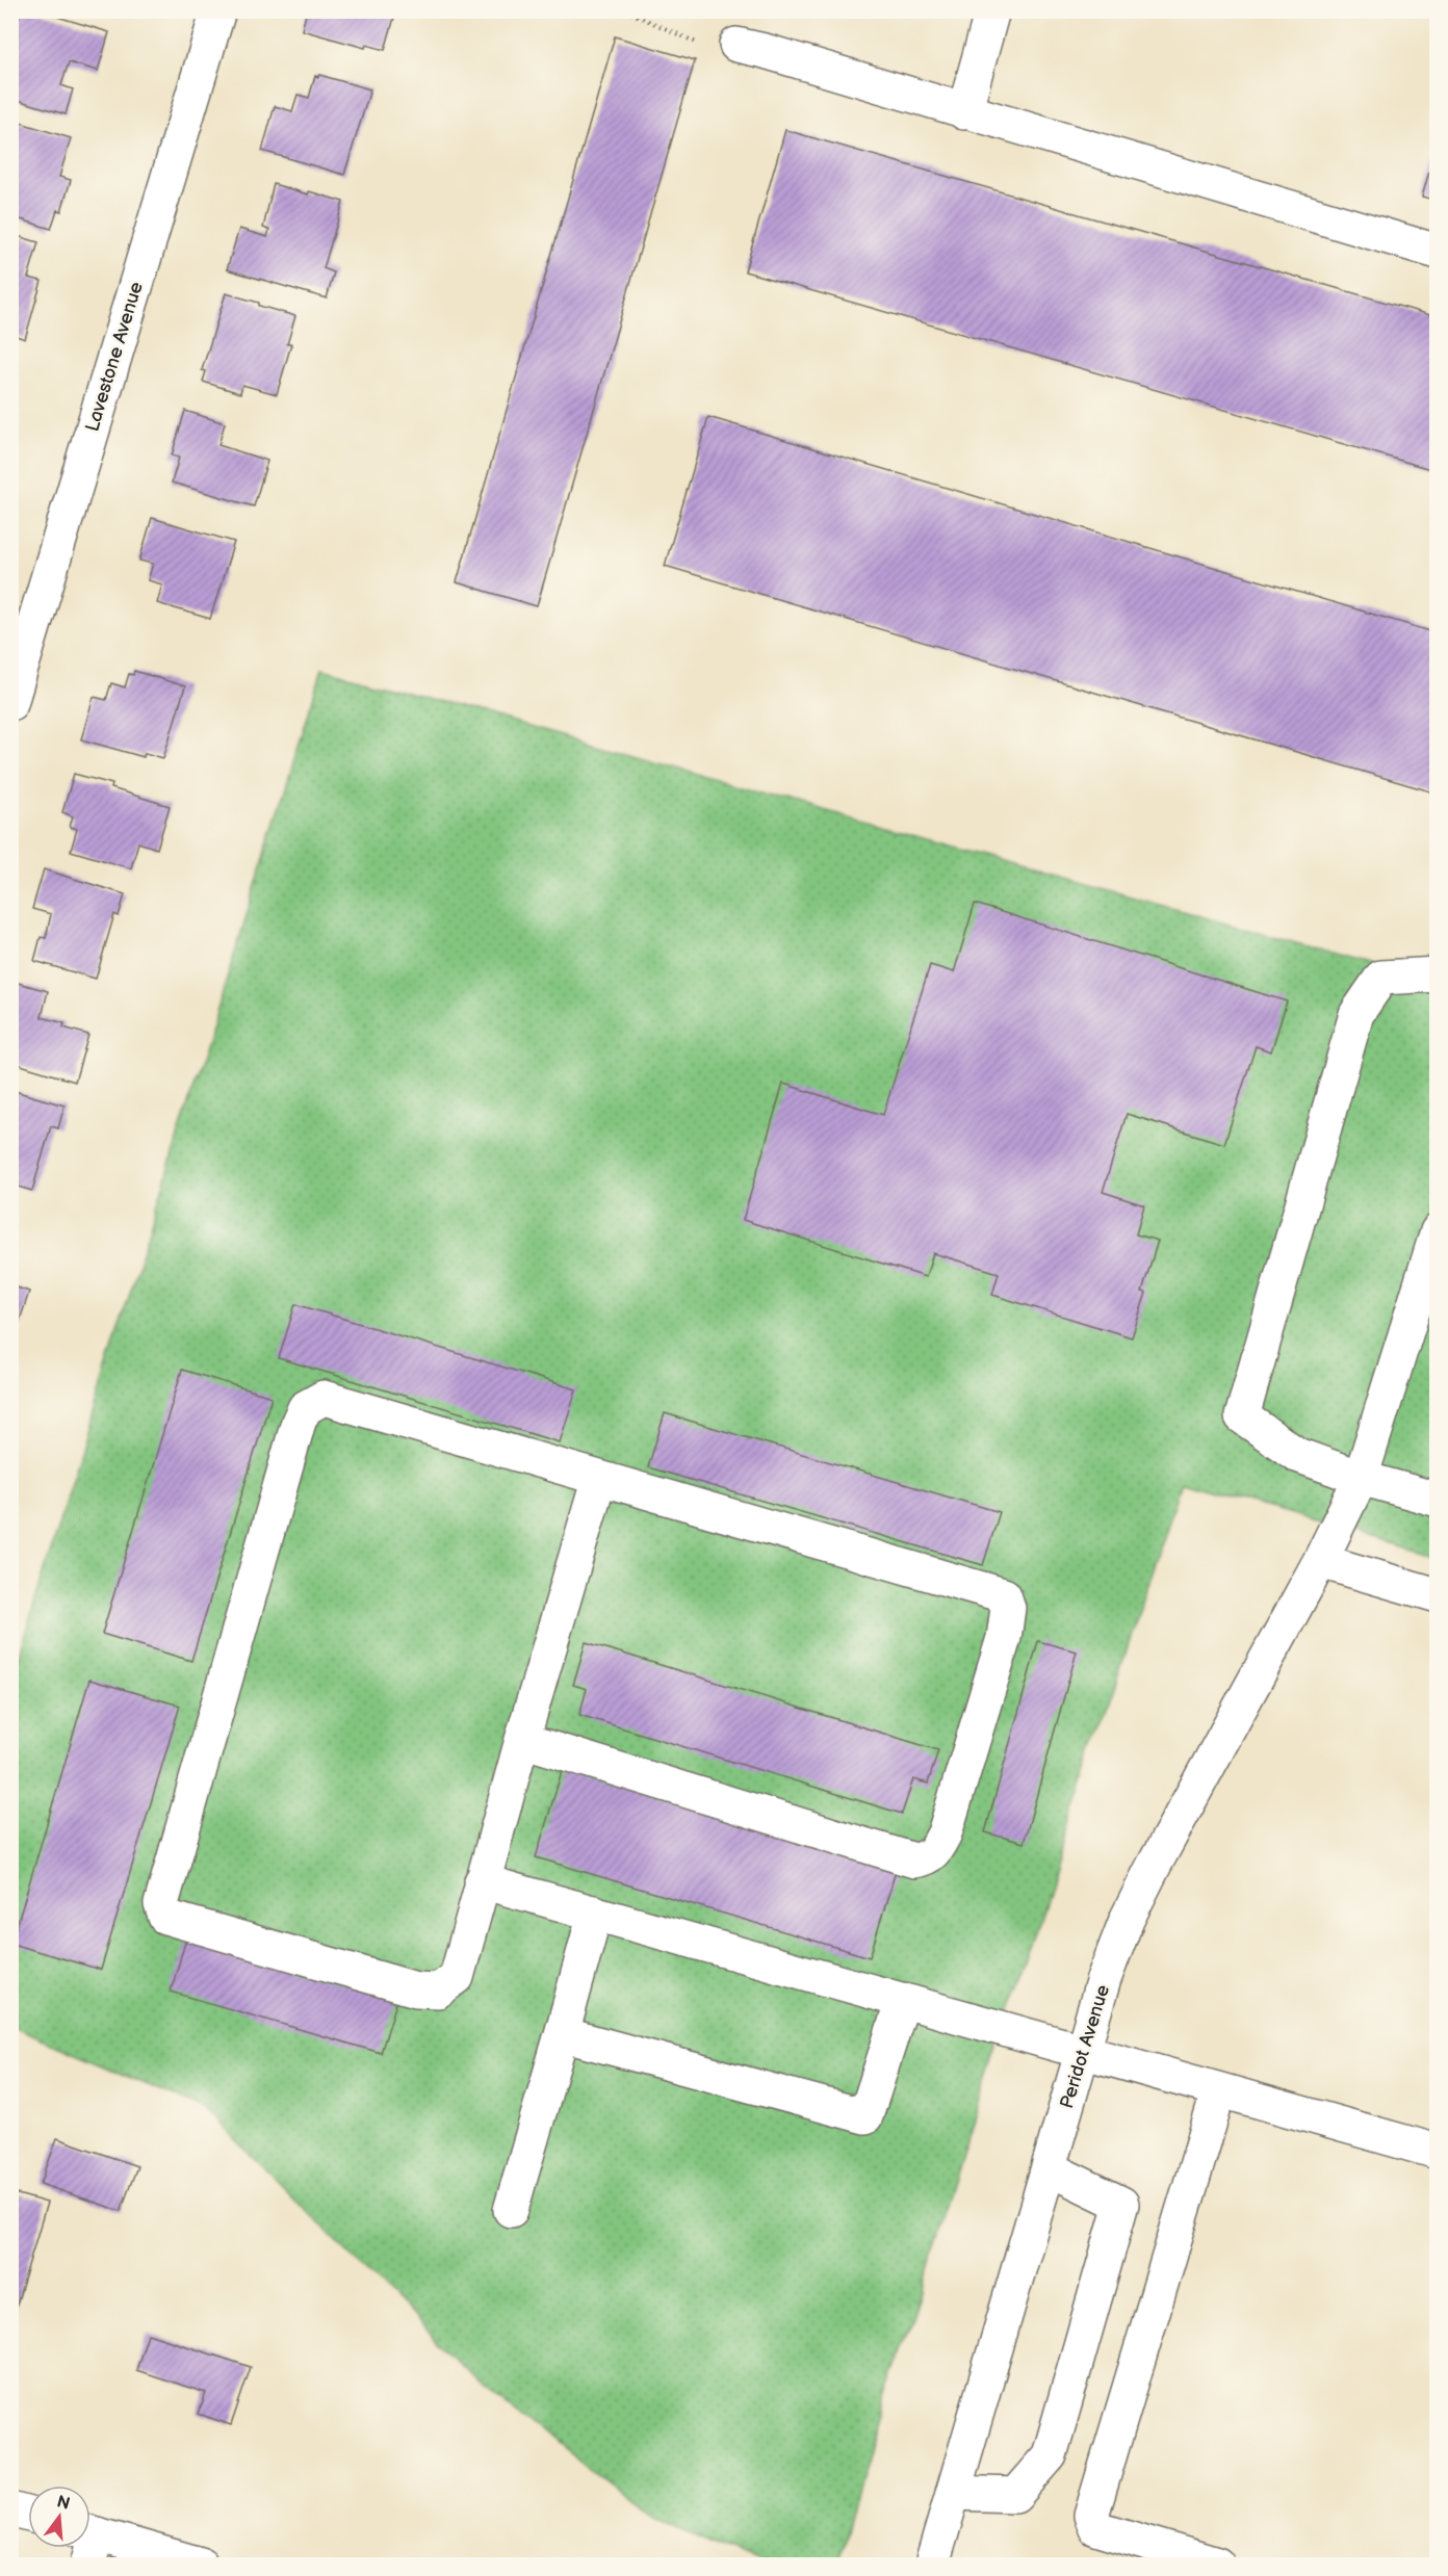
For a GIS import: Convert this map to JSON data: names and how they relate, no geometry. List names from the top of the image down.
{
  "streets": {
    "street": ["Lavestone Avenue", "Peridot Avenue"]
  },
  "north": "top"
}
